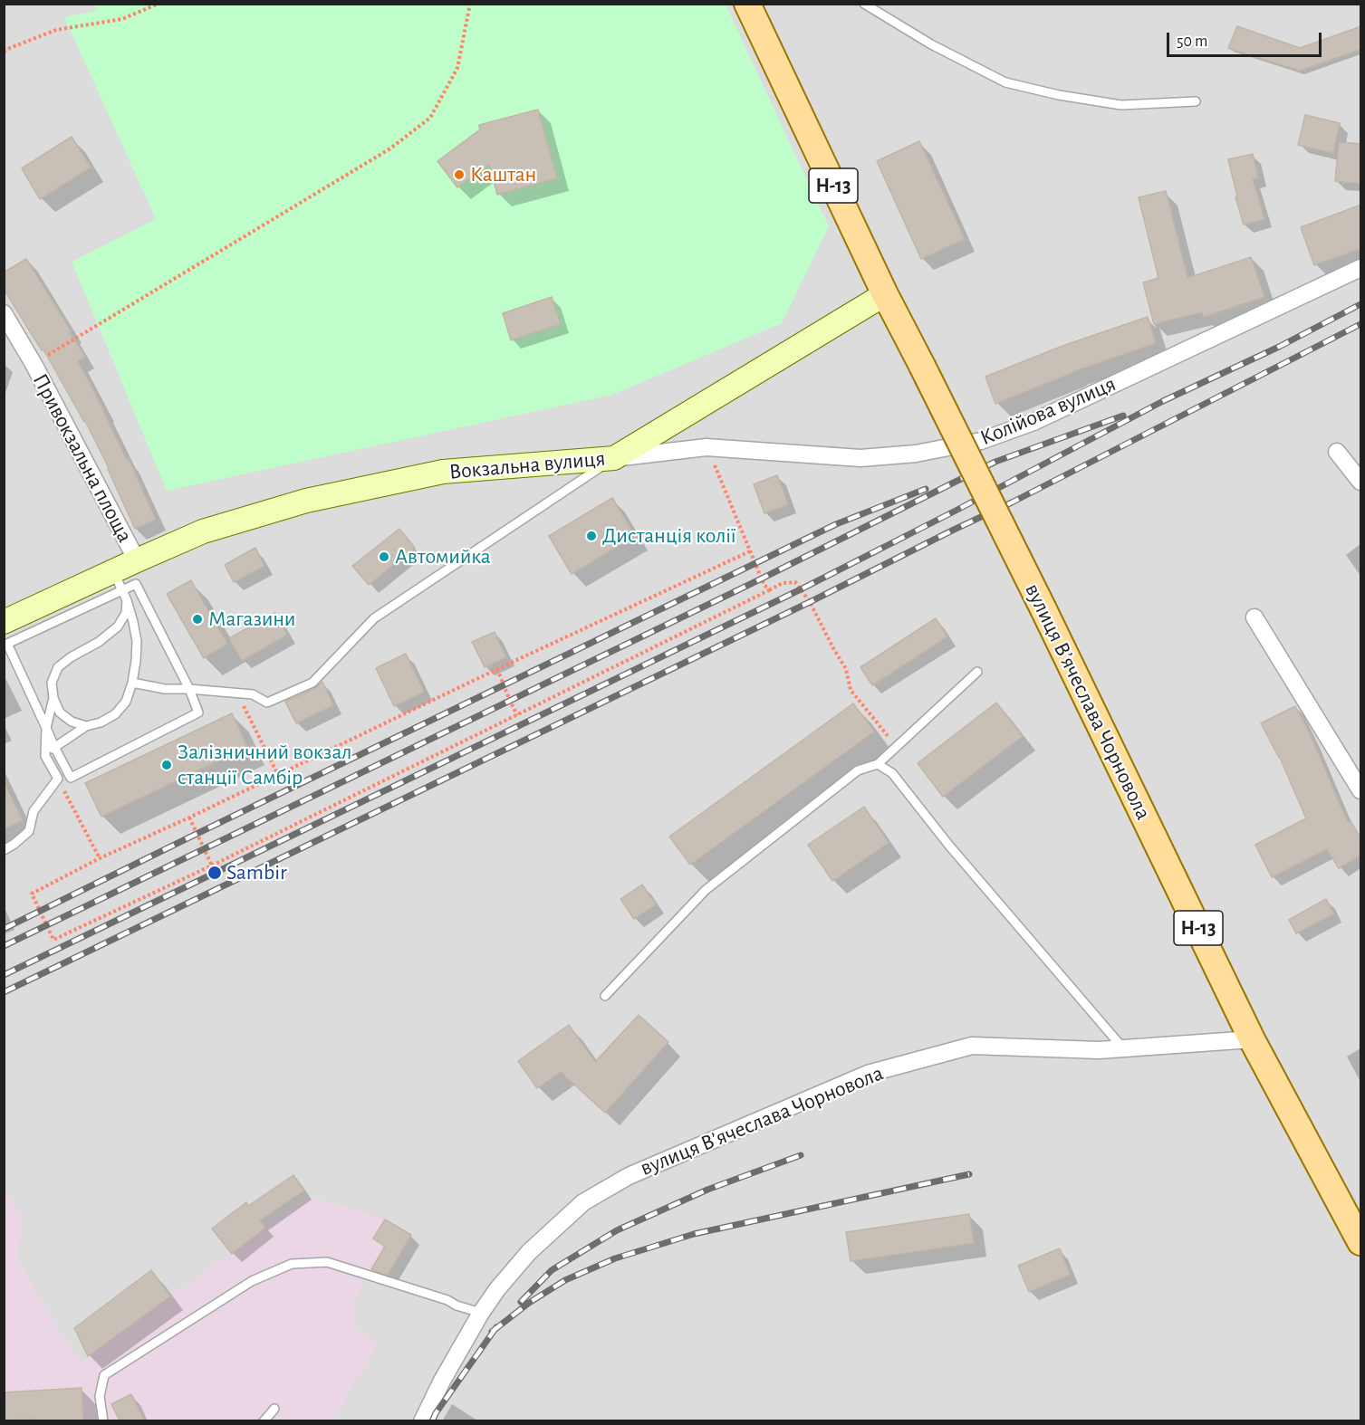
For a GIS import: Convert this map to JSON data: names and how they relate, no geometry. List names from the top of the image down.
{
  "streets": {
    "main road": [
      "Н-13",
      "Привокзальна площа",
      "Вокзальна вулиця",
      "вулиця Вʼячеслава Чорновола"
    ],
    "street": ["Колійова вулиця"]
  },
  "crossings": [
    ["Н-13", "Вокзальна вулиця"],
    ["Н-13", "вулиця Вʼячеслава Чорновола"],
    ["Колійова вулиця", "Вокзальна вулиця"],
    ["Привокзальна площа", "Вокзальна вулиця"],
    ["Вокзальна вулиця", "вулиця Вʼячеслава Чорновола"]
  ],
  "places": [
    "Каштан",
    "Дистанція колії",
    "Автомийка",
    "Магазини",
    "Залізничний вокзал станції Самбір",
    "Sambir"
  ],
  "scale_bar": "50 m"
}
